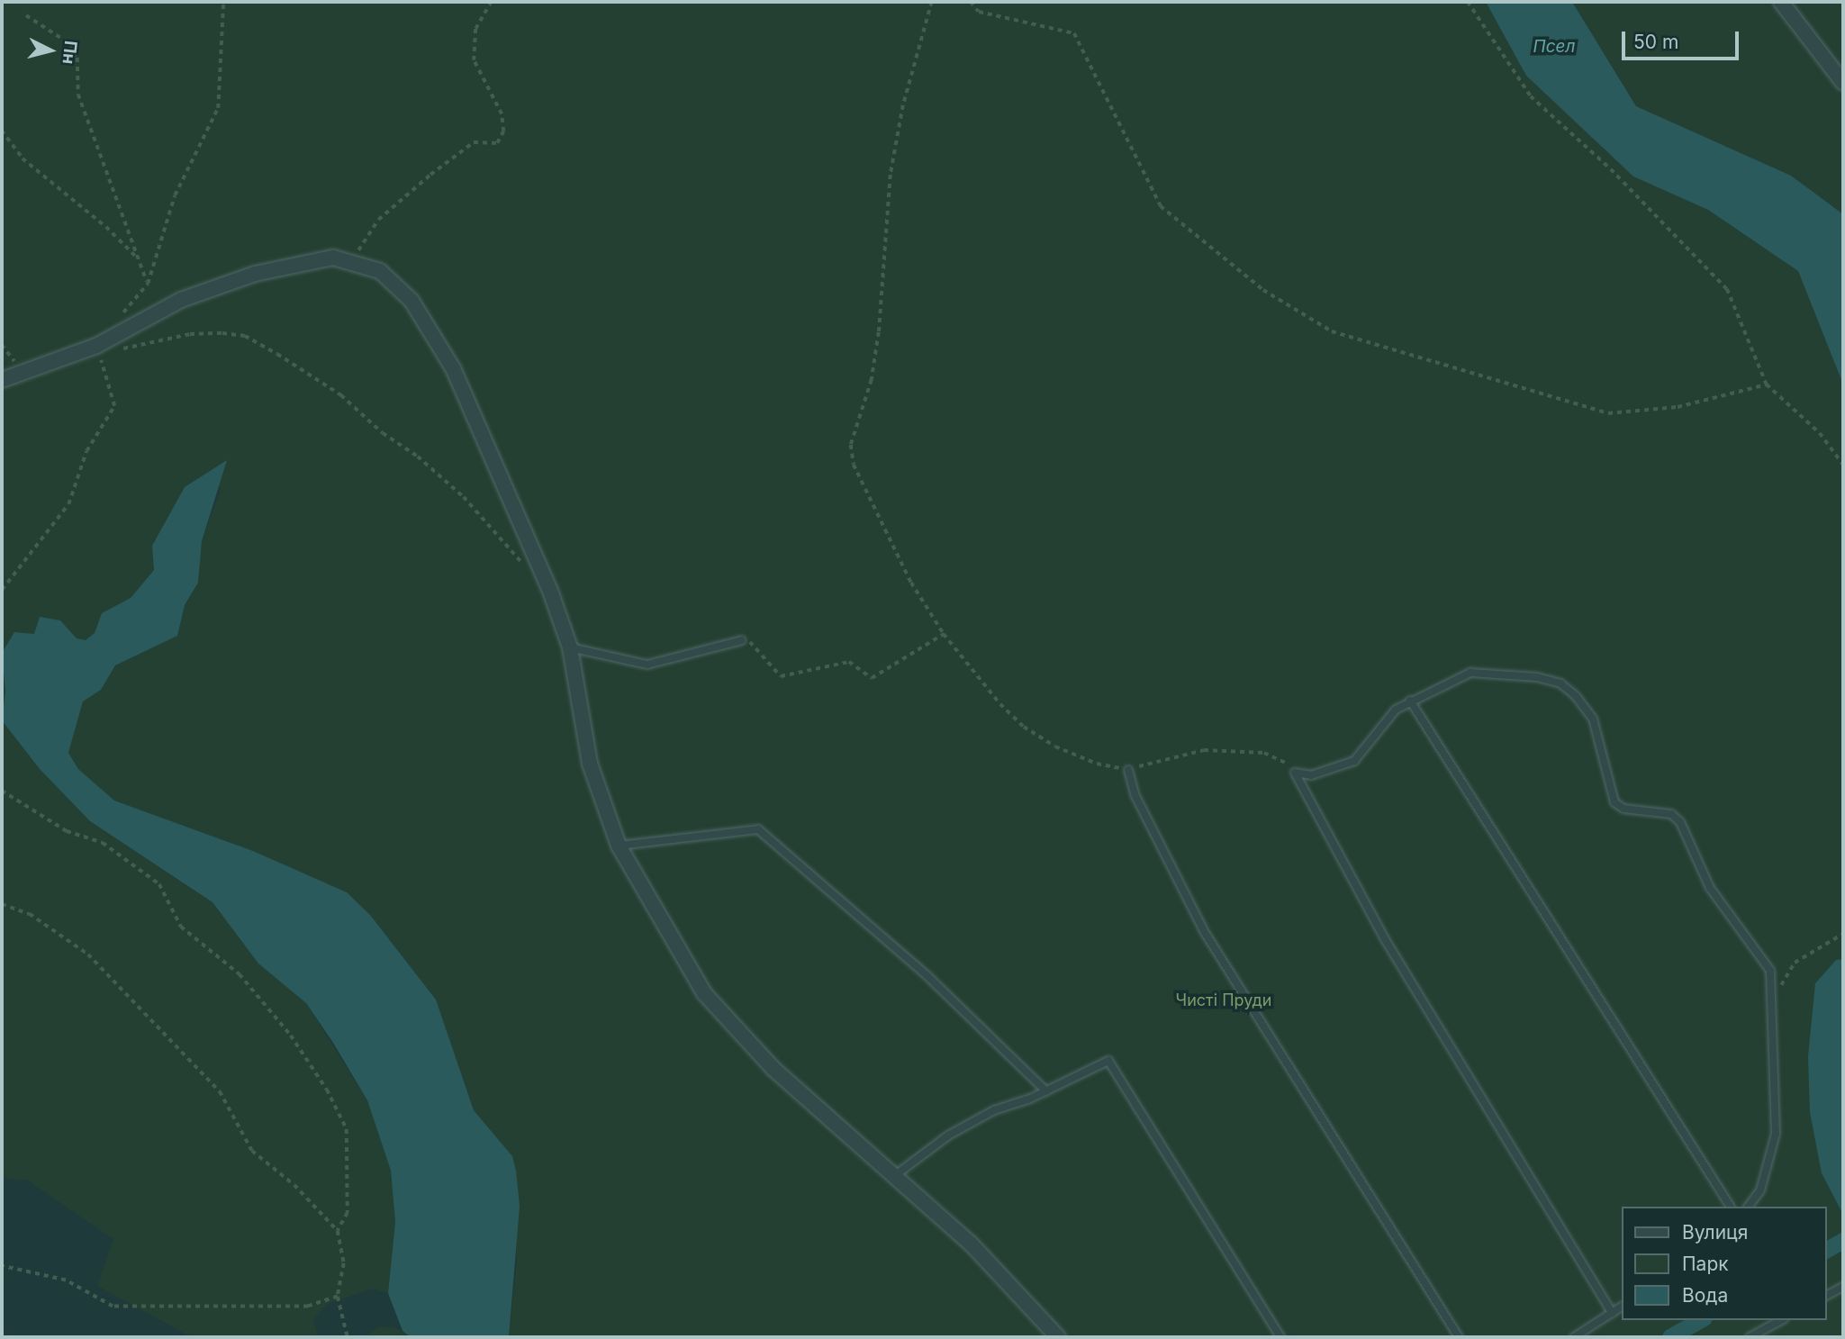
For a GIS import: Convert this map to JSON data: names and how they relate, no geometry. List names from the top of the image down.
{
  "water": ["Псел"],
  "parks": ["Чисті Пруди"],
  "legend": ["Вулиця", "Парк", "Вода"],
  "scale_bar": "50 m",
  "north": "right"
}
